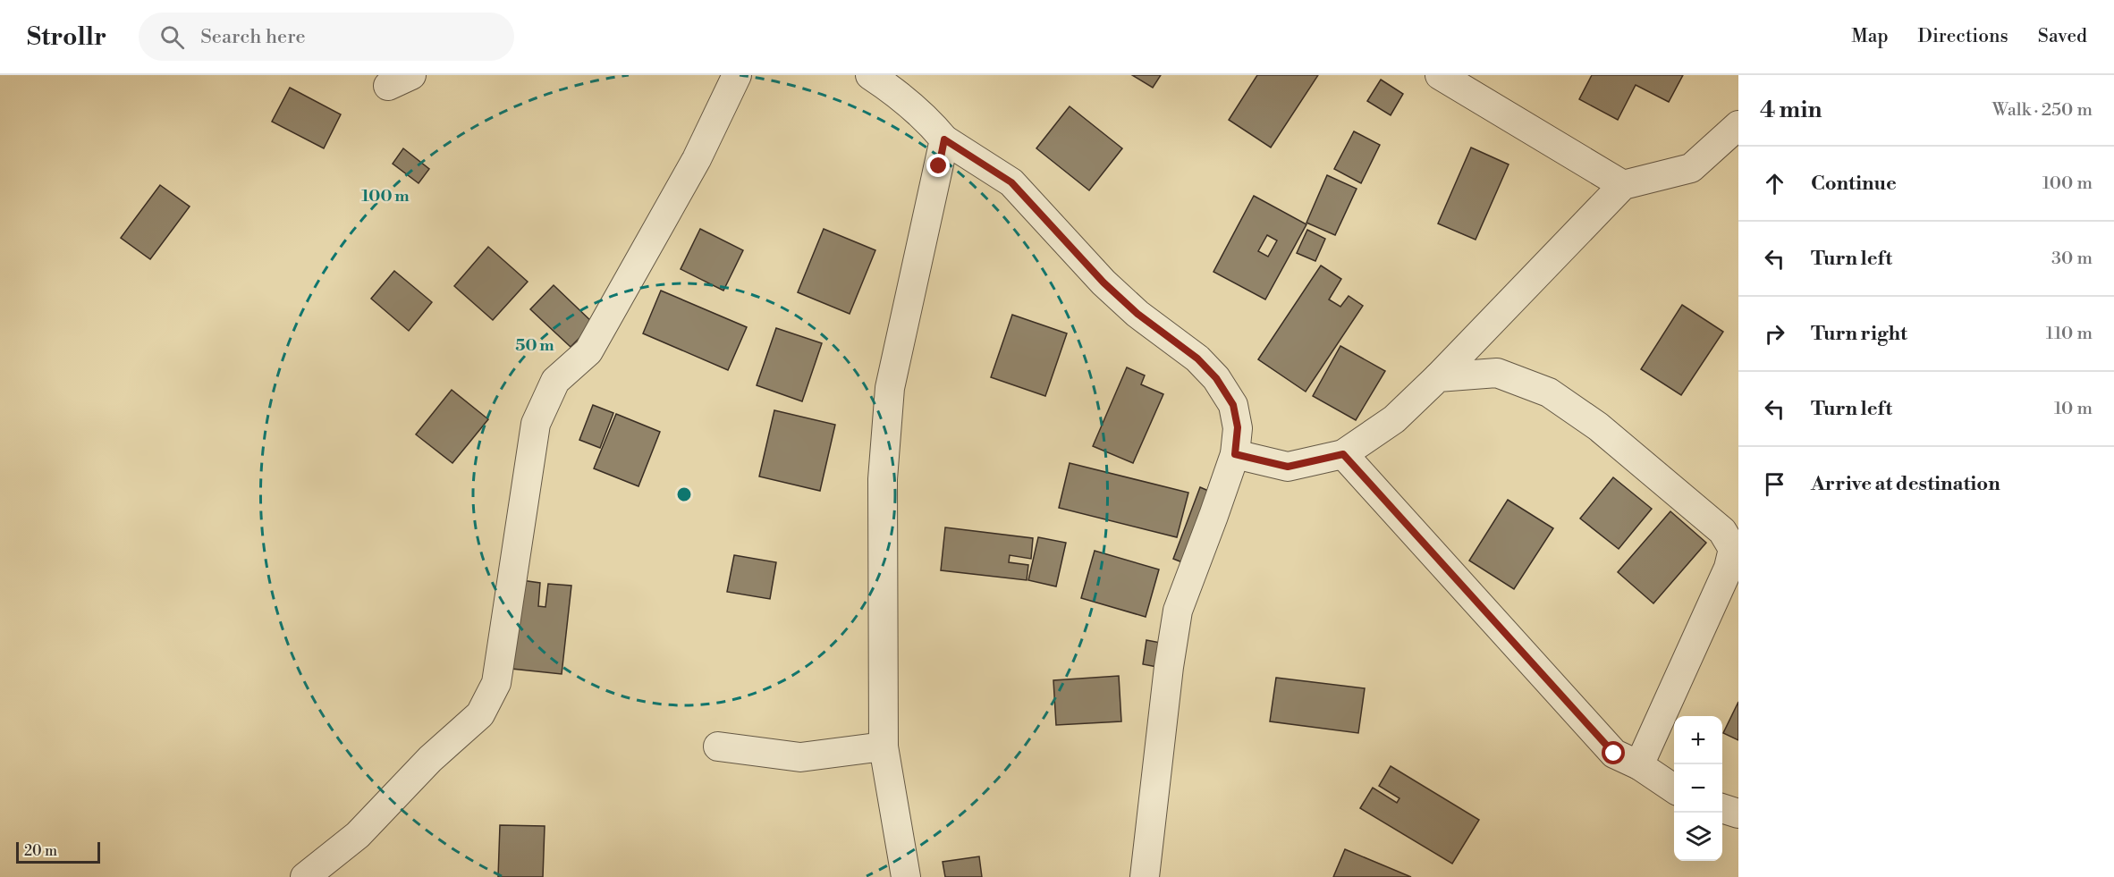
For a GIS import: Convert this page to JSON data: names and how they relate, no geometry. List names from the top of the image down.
{
  "scale_bar": "20 m",
  "page": {
    "header": "Strollr",
    "search": "Search here",
    "nav": ["Map", "Directions", "Saved"],
    "heading": ["4 min", "Walk · 250 m"],
    "list": [
      ["Continue", "100 m"],
      ["Turn left", "30 m"],
      ["Turn right", "110 m"],
      ["Turn left", "10 m"],
      "Arrive at destination"
    ],
    "map_buttons": ["+", "−"],
    "scale": "20 m"
  },
  "rings": ["100 m", "50 m"]
}
